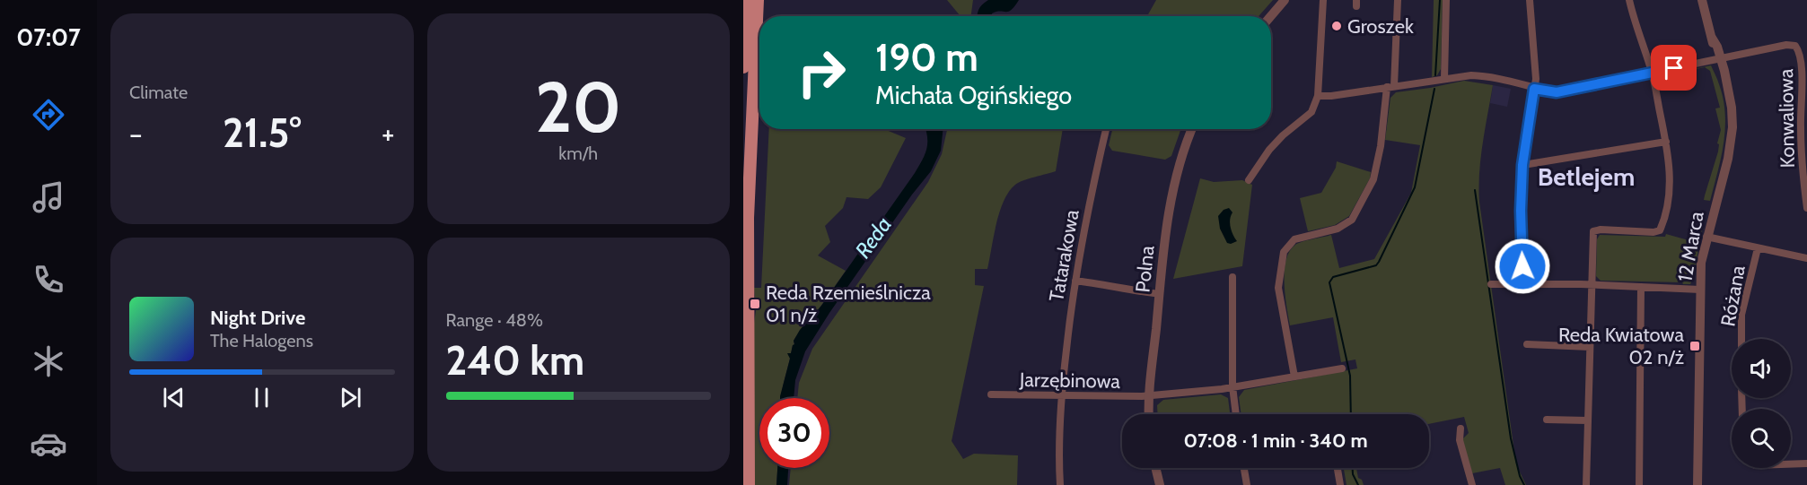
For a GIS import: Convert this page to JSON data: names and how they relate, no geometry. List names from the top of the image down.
{
  "streets": {
    "street": [
      "Konwaliowa",
      "12 Marca",
      "Tatarakowa",
      "Polna",
      "Różana",
      "Jarzębinowa"
    ]
  },
  "crossings": [
    ["Konwaliowa", "12 Marca"],
    ["Tatarakowa", "Jarzębinowa"],
    ["Polna", "Jarzębinowa"]
  ],
  "districts": ["Betlejem"],
  "water": ["Reda"],
  "places": {
    "other": ["Groszek"],
    "transit": ["Reda Rzemieślnicza 01 n/ż", "Reda Kwiatowa 02 n/ż"]
  },
  "page": {
    "tabs": "07:07",
    "tile": [
      "Climate",
      ["20", "km/h"],
      ["Range · 48%", "240 km"]
    ],
    "turn": ["190 m", "Michała Ogińskiego"],
    "heat": ["−", "21.5°", "+"],
    "song": ["Night Drive", "The Halogens"],
    "limit": "30",
    "trip": "07:08 · 1 min · 340 m"
  }
}
